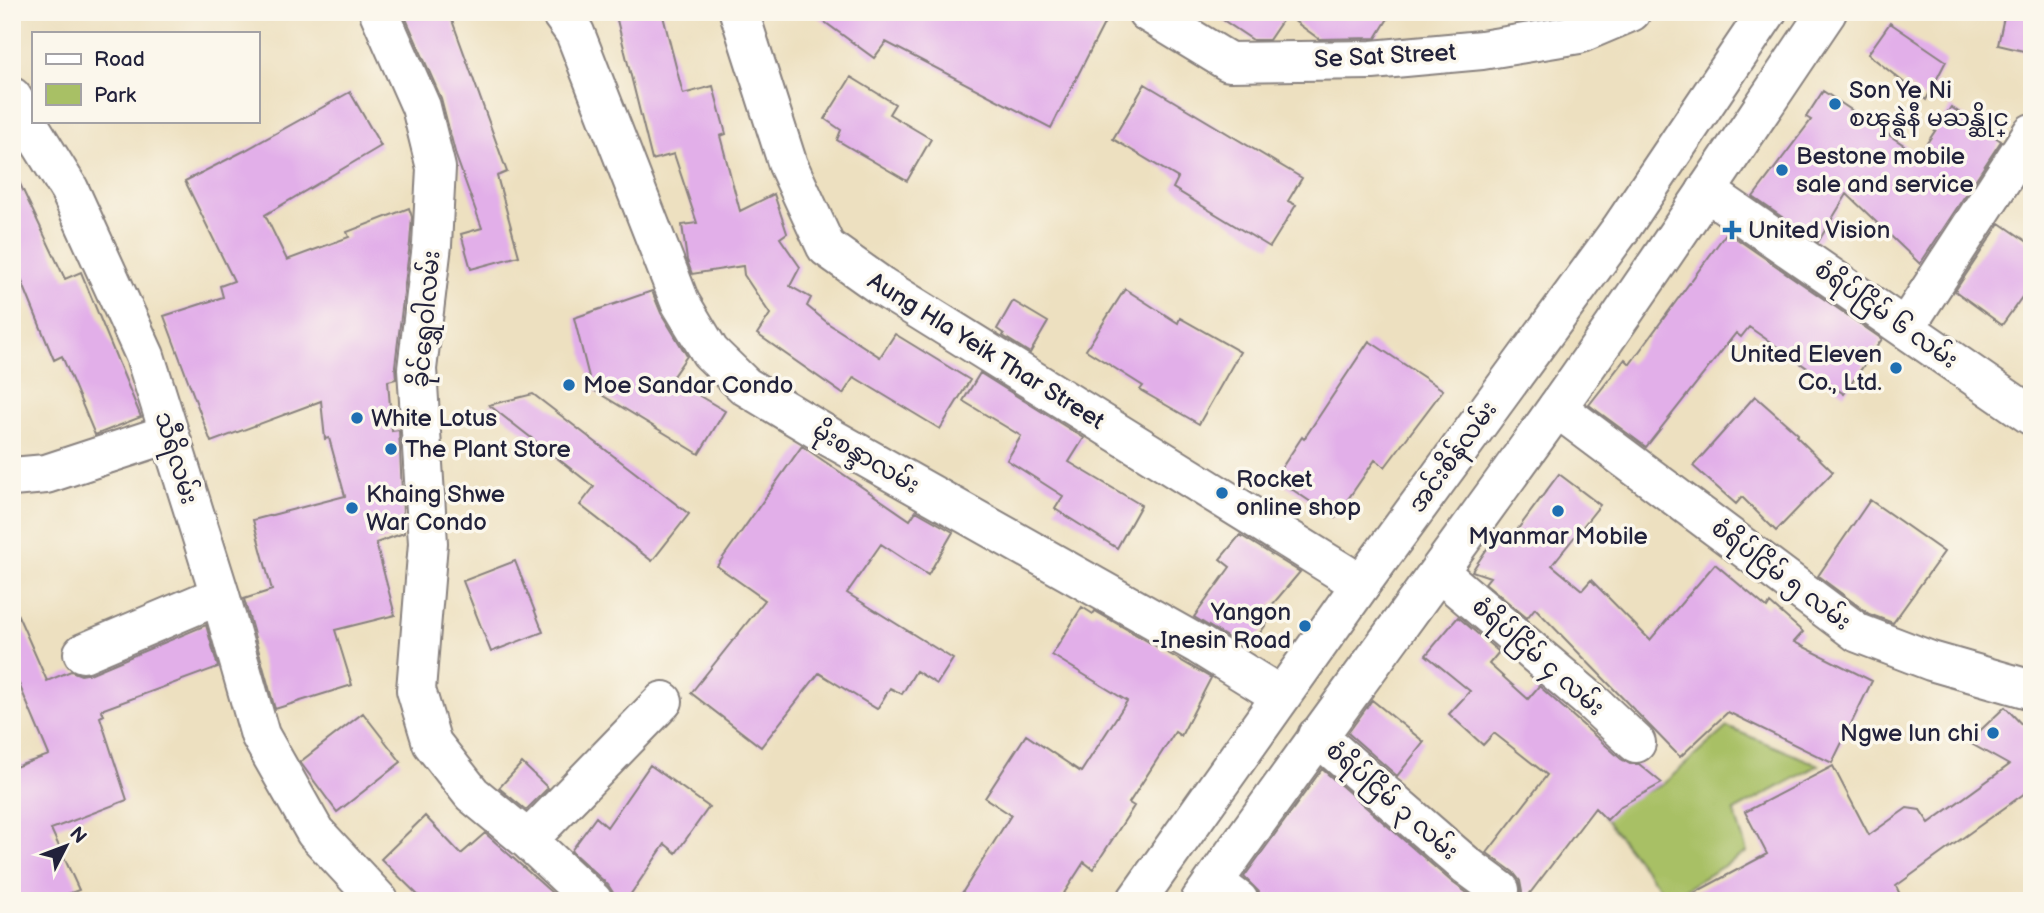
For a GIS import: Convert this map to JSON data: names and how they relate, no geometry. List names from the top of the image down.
{
  "streets": {
    "street": [
      "Se Sat Street",
      "စံရိပ်ငြိမ် ၆ လမ်း",
      "ခိုင်ရွှေဝါလမ်း",
      "Aung Hla Yeik Thar Street",
      "အင်းစိန်လမ်း",
      "သီရိလမ်း",
      "မိုးစန္ဒာလမ်း",
      "စံရိပ်ငြိမ် ၅ လမ်း",
      "စံရိပ်ငြိမ် ၄ လမ်း",
      "စံရိပ်ငြိမ် ၃ လမ်း"
    ]
  },
  "crossings": [
    ["Aung Hla Yeik Thar Street", "အင်းစိန်လမ်း"],
    ["အင်းစိန်လမ်း", "မိုးစန္ဒာလမ်း"]
  ],
  "places": {
    "other": [
      "Son Ye Ni စၾန္ရဲနီ မႀန္ဆိုင္",
      "Bestone mobile sale and service",
      "United Eleven Co., Ltd.",
      "Moe Sandar Condo",
      "White Lotus",
      "The Plant Store",
      "Rocket online shop",
      "Khaing Shwe War Condo",
      "Myanmar Mobile",
      "Yangon -Inesin Road",
      "Ngwe lun chi"
    ],
    "health": ["United Vision"]
  },
  "legend": ["Road", "Park"],
  "north": "top right"
}
